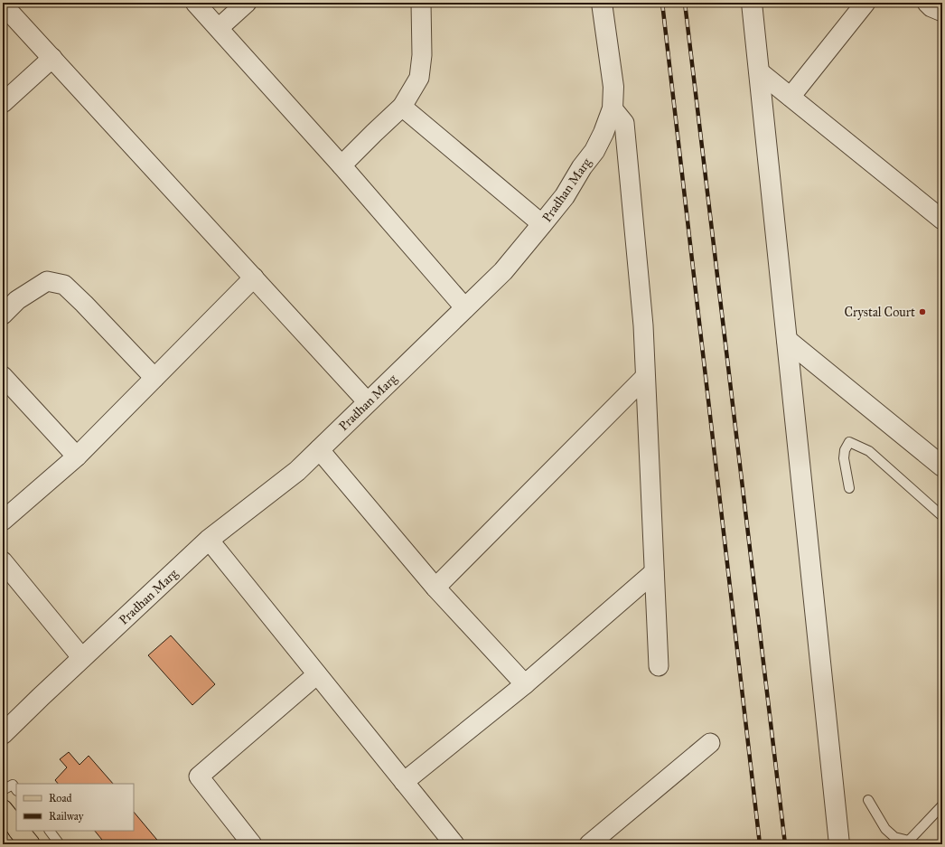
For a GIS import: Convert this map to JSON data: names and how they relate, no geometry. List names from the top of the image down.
{
  "streets": {
    "street": ["Pradhan Marg"]
  },
  "places": ["Crystal Court"],
  "legend": ["Road", "Railway"]
}
